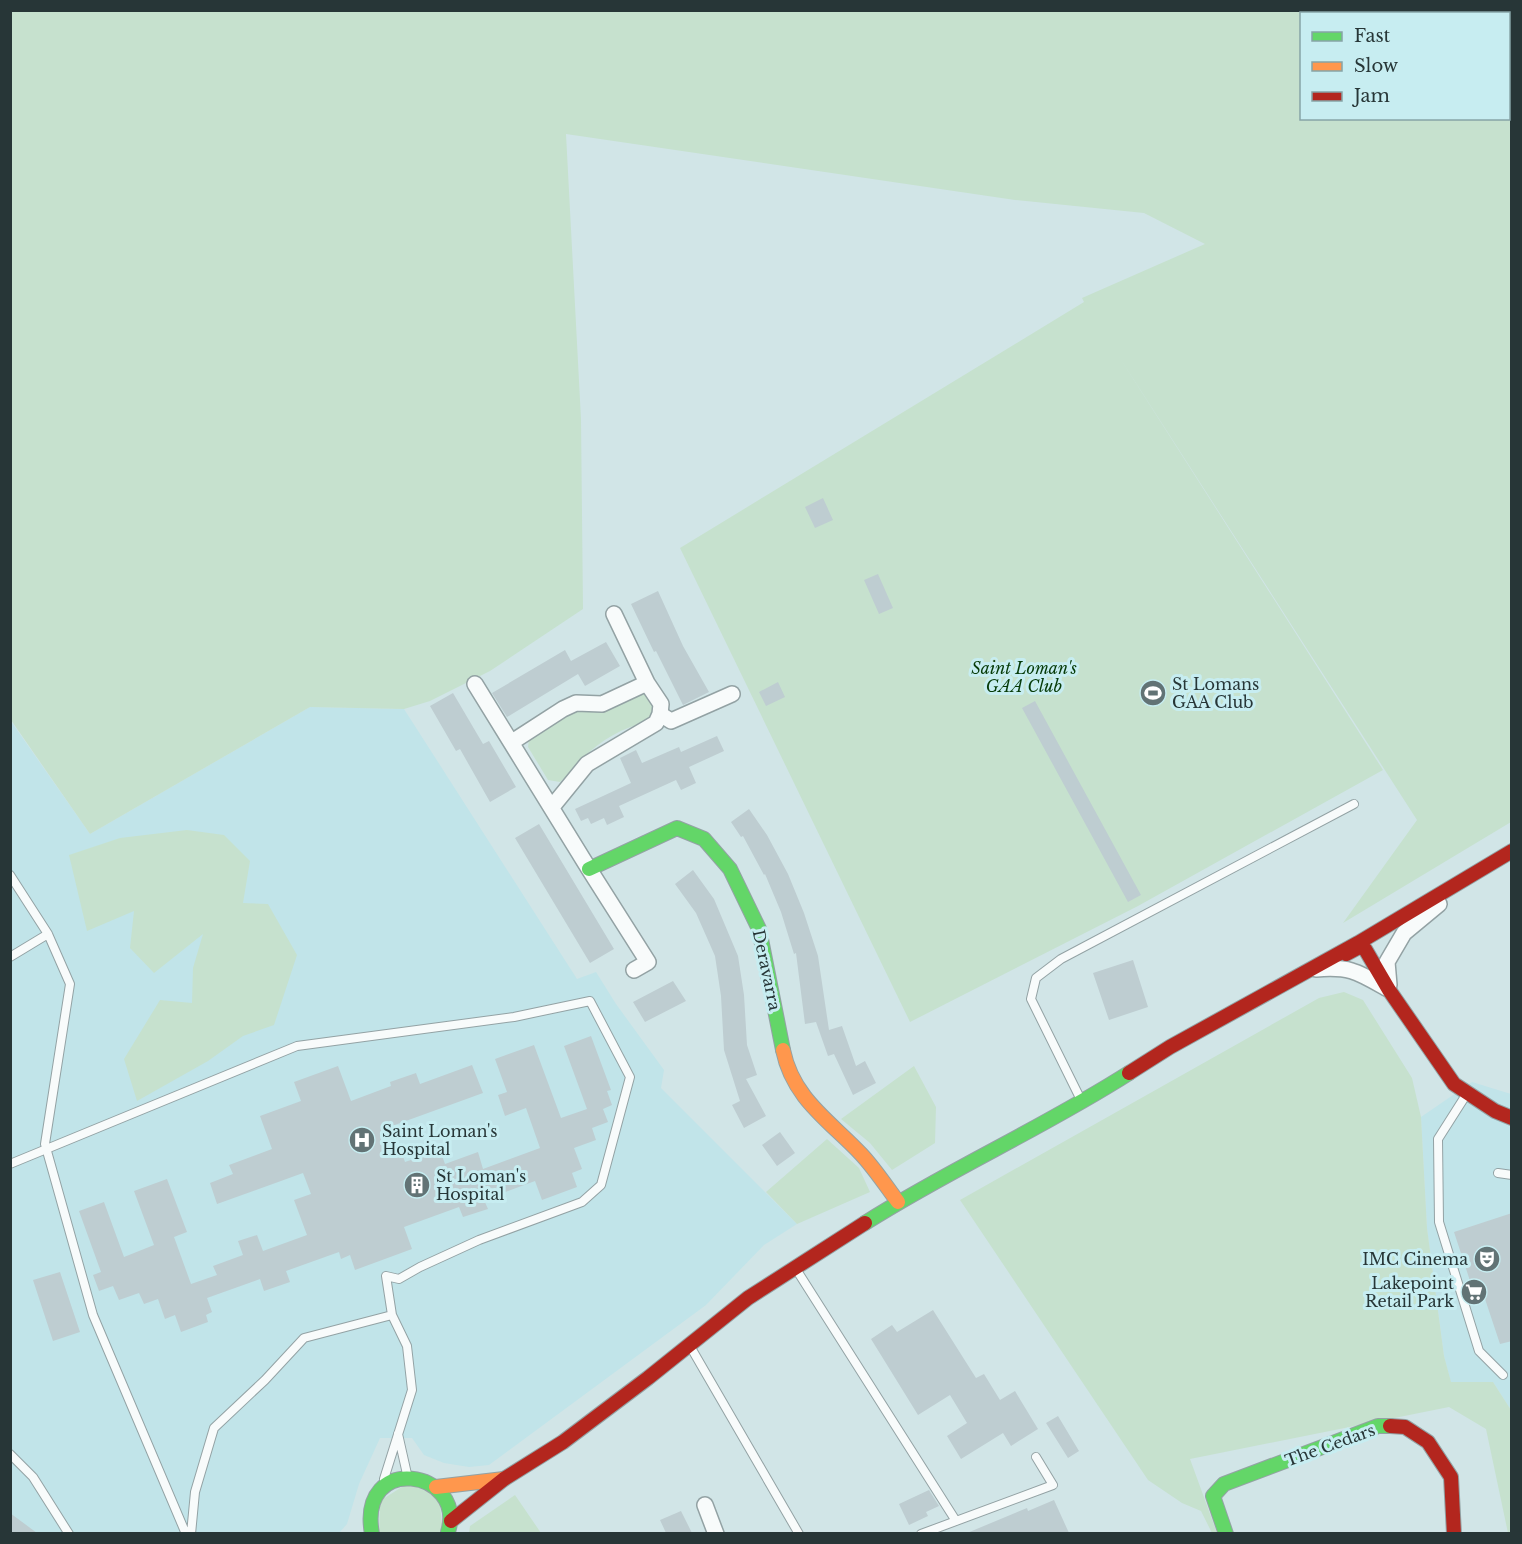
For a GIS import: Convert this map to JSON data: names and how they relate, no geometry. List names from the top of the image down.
{
  "streets": {
    "street": ["Deravarra", "The Cedars"]
  },
  "parks": ["Saint Loman's GAA Club"],
  "places": {
    "sports": ["St Lomans GAA Club"],
    "hospital": ["Saint Loman's Hospital"],
    "building": ["St Loman's Hospital"],
    "theatre": ["IMC Cinema"],
    "supermarket": ["Lakepoint Retail Park"]
  },
  "legend": ["Fast", "Slow", "Jam"]
}
